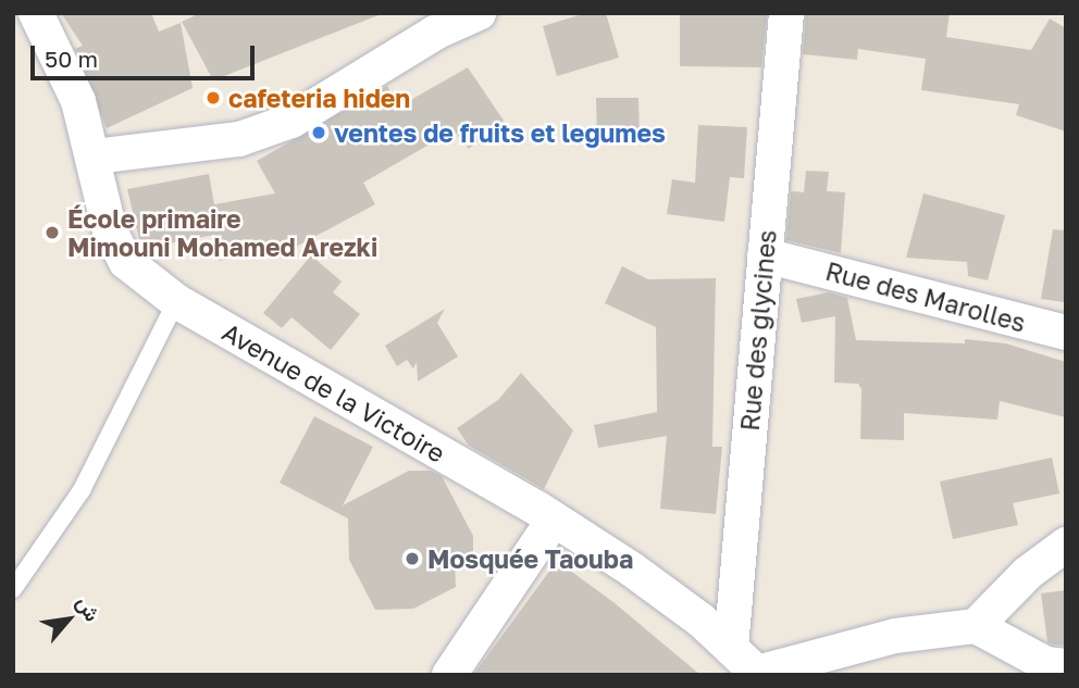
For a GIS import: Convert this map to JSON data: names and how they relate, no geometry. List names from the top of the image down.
{
  "streets": {
    "street": ["Rue des Marolles", "Rue des glycines", "Avenue de la Victoire"]
  },
  "crossings": [
    ["Rue des Marolles", "Rue des glycines"],
    ["Rue des glycines", "Avenue de la Victoire"]
  ],
  "places": [
    "cafeteria hiden",
    "ventes de fruits et legumes",
    "École primaire Mimouni Mohamed Arezki",
    "Mosquée Taouba"
  ],
  "scale_bar": "50 m",
  "north": "top right"
}
